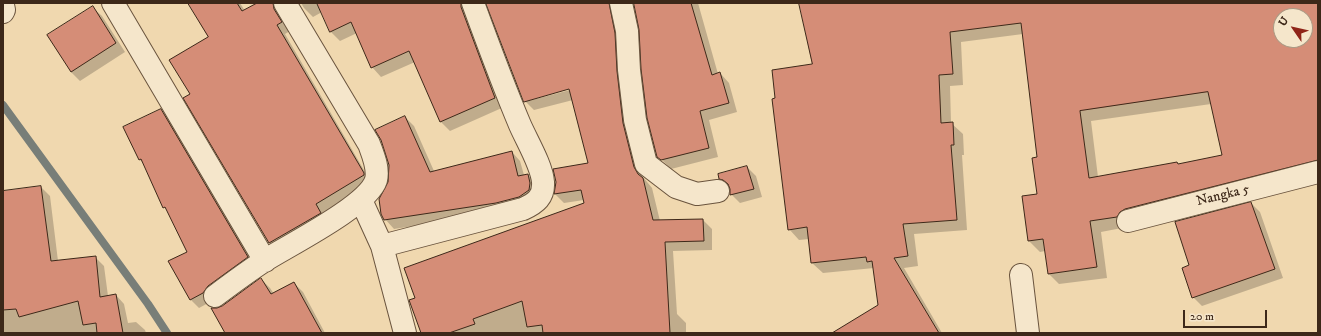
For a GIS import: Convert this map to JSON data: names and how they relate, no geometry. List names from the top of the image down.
{
  "streets": {
    "street": ["Nangka 5"]
  },
  "scale_bar": "20 m",
  "north": "top left"
}
